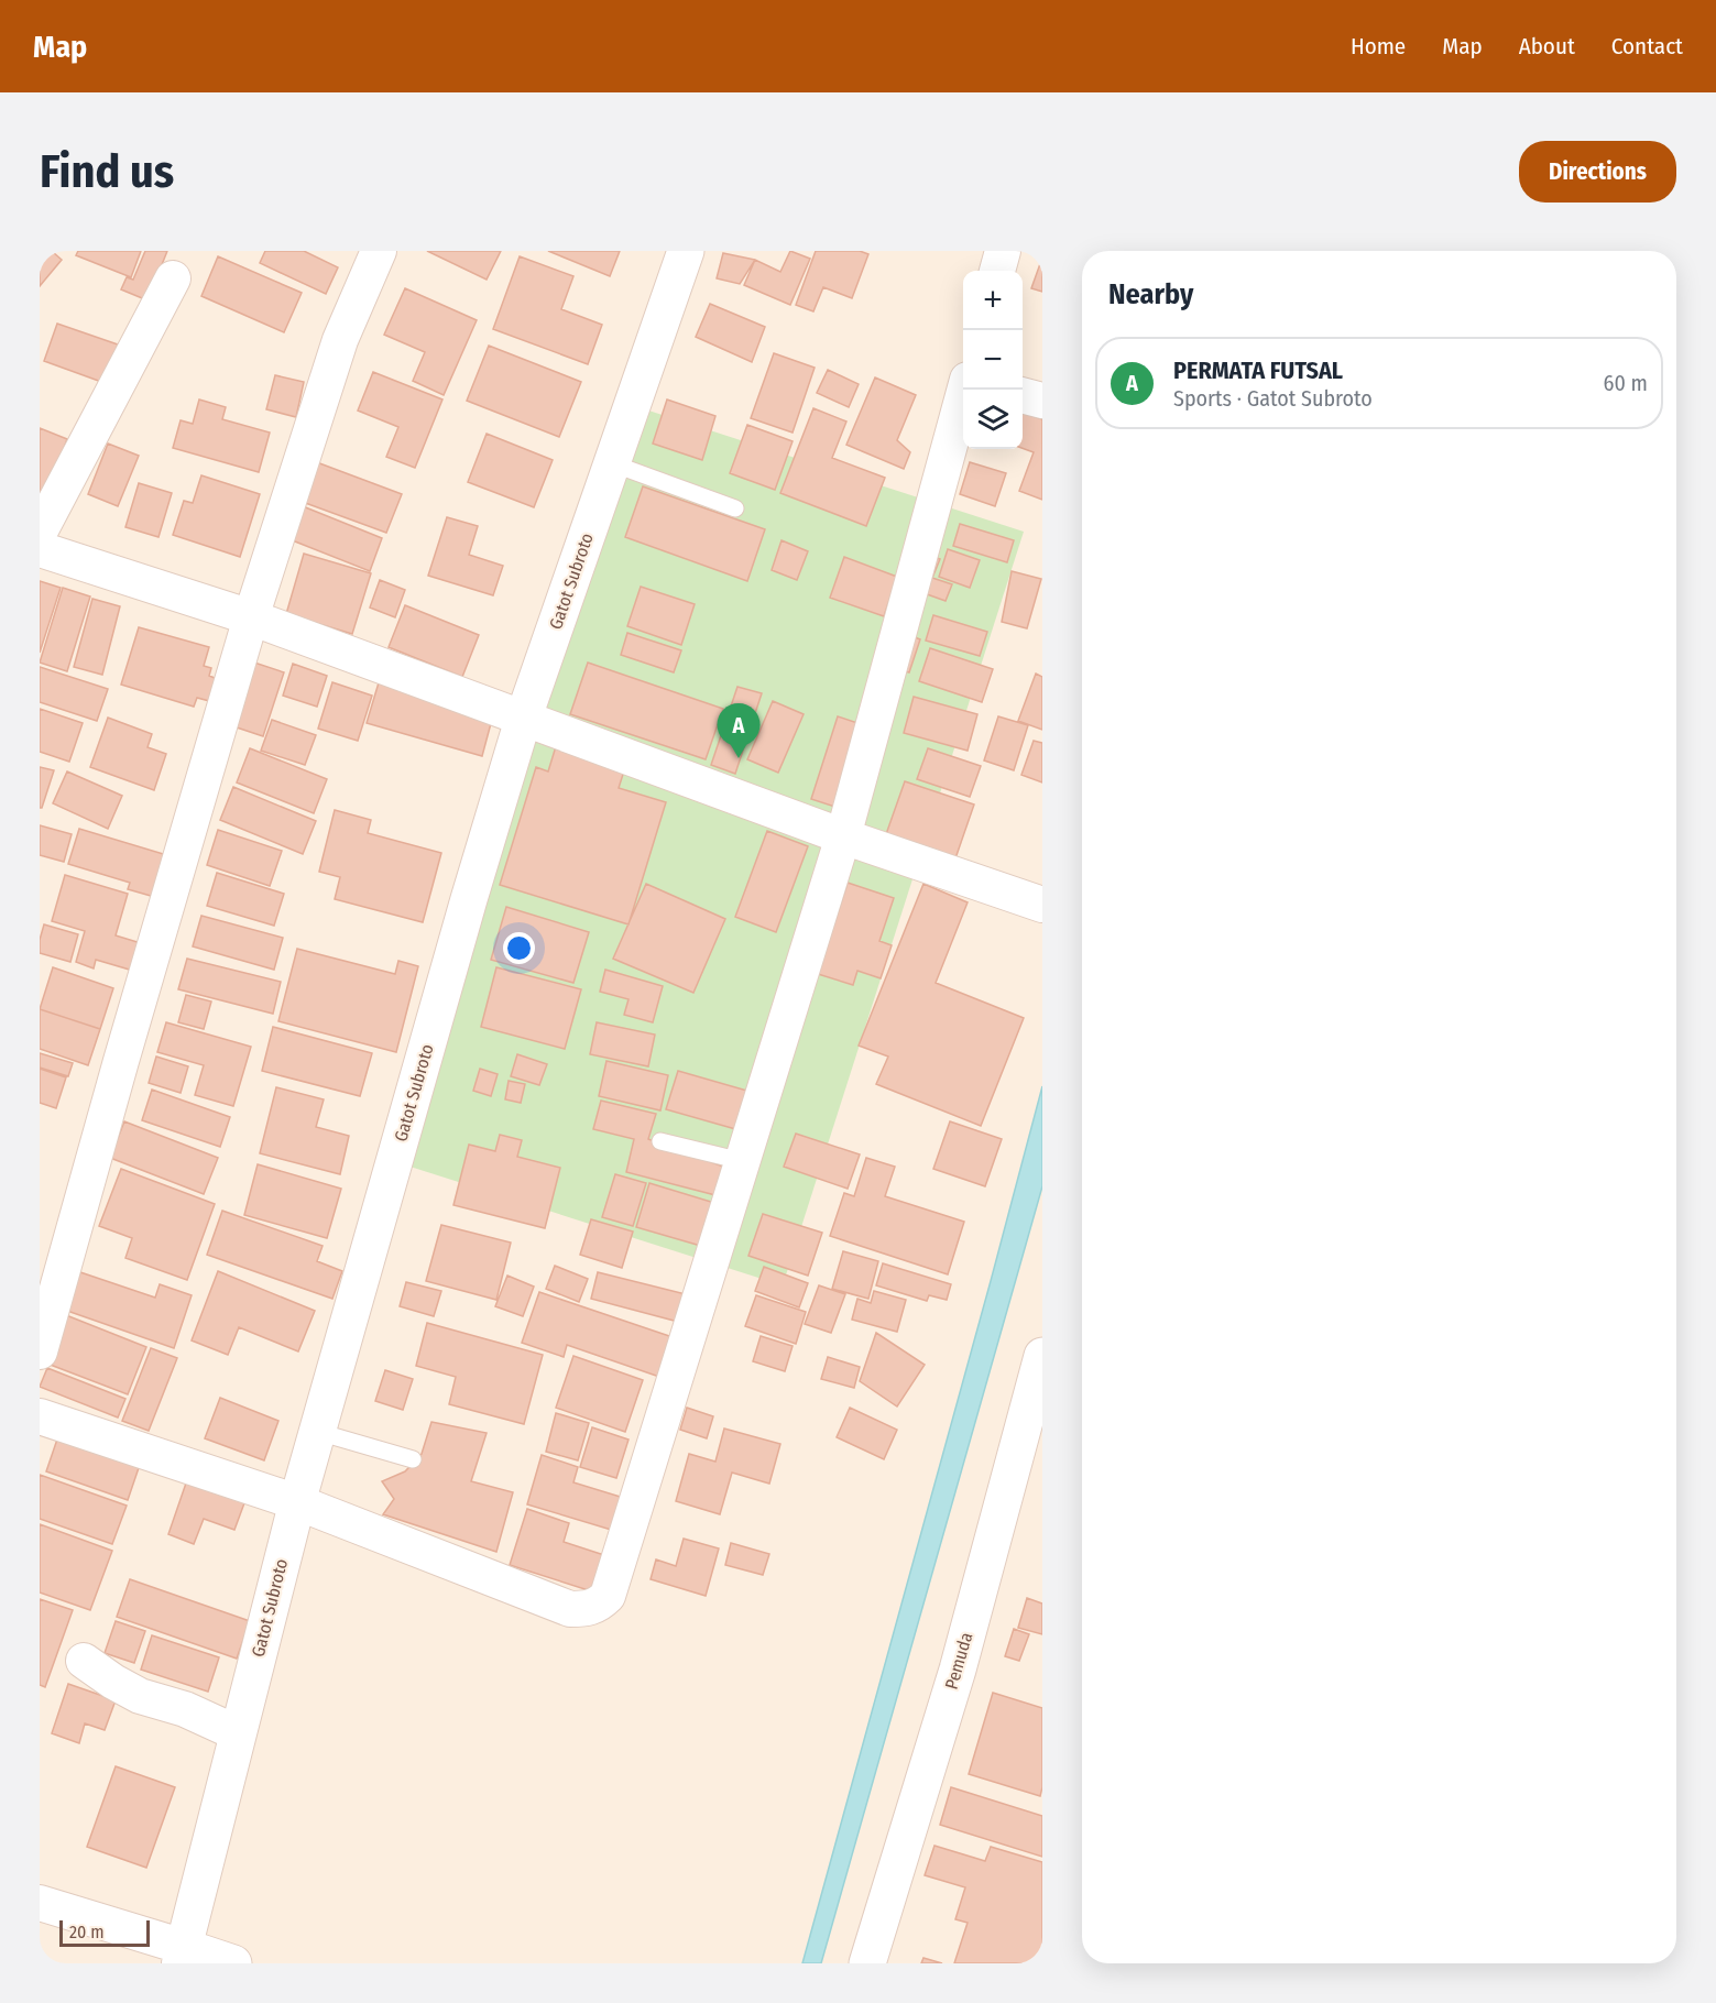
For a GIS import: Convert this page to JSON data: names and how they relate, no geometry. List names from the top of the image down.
{
  "streets": {
    "street": ["Gatot Subroto", "Pemuda"]
  },
  "scale_bar": "20 m",
  "page": {
    "header": "Map",
    "nav": [
      "Home",
      "Map",
      "About",
      "Contact"
    ],
    "buttons": "Directions",
    "title": "Find us",
    "heading": "Nearby",
    "map_buttons": ["+", "−"],
    "list": [
      {
        "mark": "A",
        "name": "PERMATA FUTSAL",
        "note": "Sports · Gatot Subroto",
        "value": "60 m"
      }
    ],
    "pins": "A",
    "scale": "20 m"
  }
}
